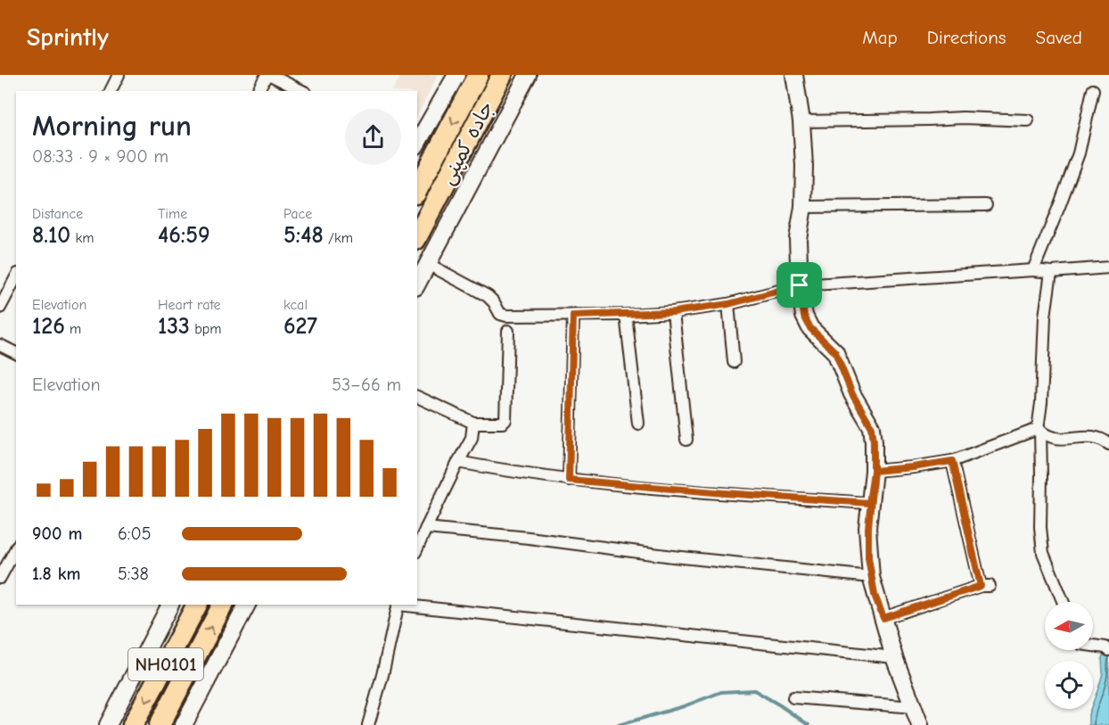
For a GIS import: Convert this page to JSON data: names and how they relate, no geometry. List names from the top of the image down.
{
  "streets": {
    "highway": ["جاده کمپنی", "NH0101"]
  },
  "north": "left",
  "page": {
    "header": "Sprintly",
    "nav": ["Map", "Directions", "Saved"],
    "heading": ["Morning run", "08:33 · 9 × 900 m"],
    "stats": [
      ["Distance", "8.10 km"],
      ["Time", "46:59"],
      ["Pace", "5:48 /km"],
      ["Elevation", "126 m"],
      ["Heart rate", "133 bpm"],
      ["kcal", "627"]
    ],
    "chart": ["Elevation", "53–66 m"],
    "list": [
      {
        "name": "900 m",
        "note": "6:05"
      },
      {
        "name": "1.8 km",
        "note": "5:38"
      }
    ]
  }
}
